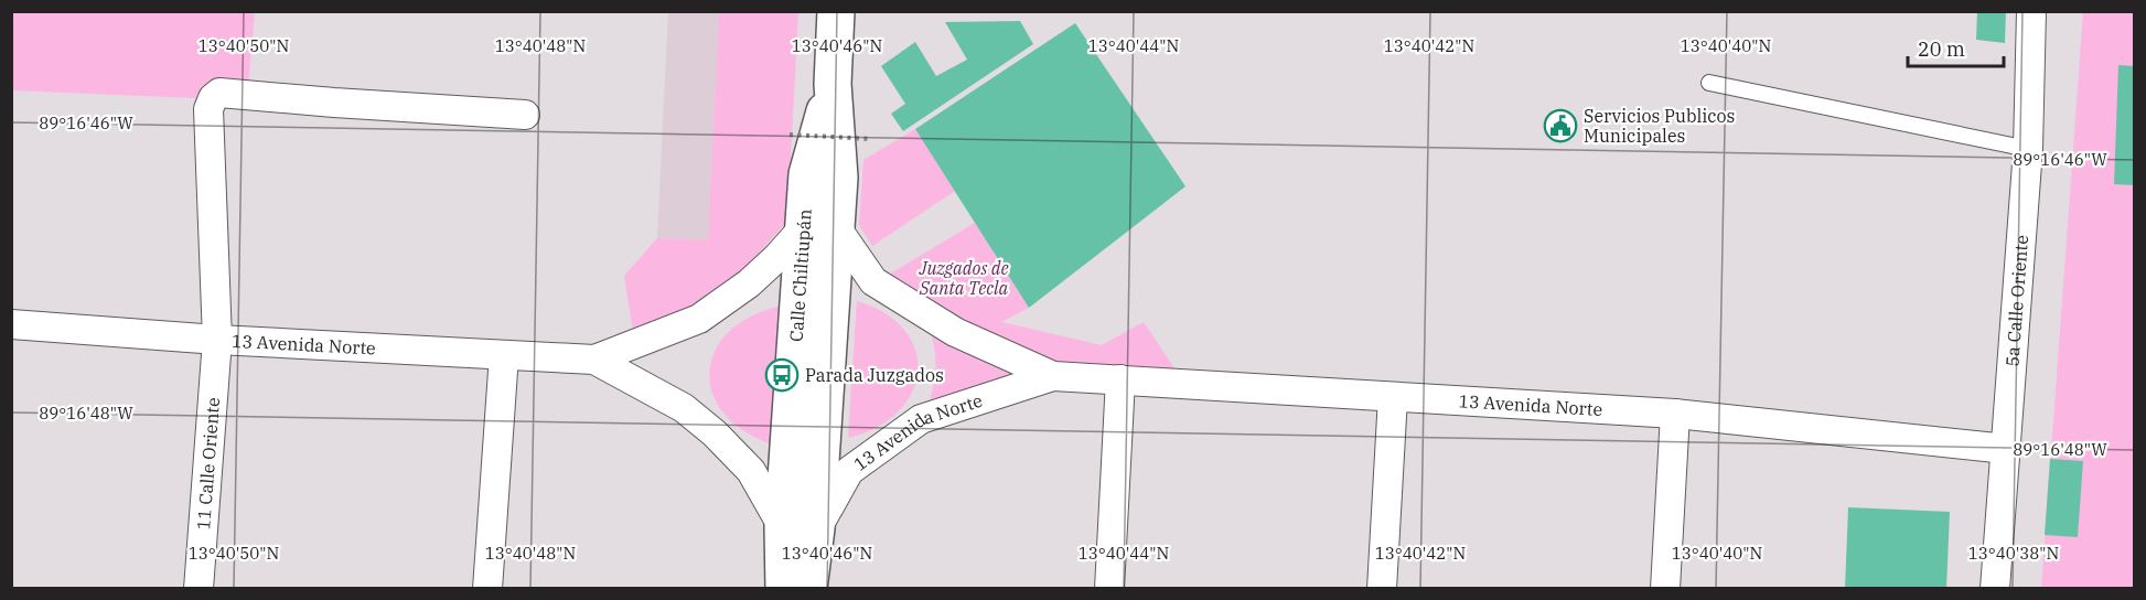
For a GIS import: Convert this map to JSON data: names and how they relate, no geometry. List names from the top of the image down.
{
  "streets": {
    "main road": ["Calle Chiltiupán"],
    "street": ["5a Calle Oriente", "13 Avenida Norte", "11 Calle Oriente"]
  },
  "crossings": [
    ["Calle Chiltiupán", "13 Avenida Norte"],
    ["5a Calle Oriente", "13 Avenida Norte"],
    ["13 Avenida Norte", "11 Calle Oriente"]
  ],
  "parks": ["Juzgados de Santa Tecla"],
  "places": {
    "public building": ["Servicios Publicos Municipales"],
    "bus stop": ["Parada Juzgados"]
  },
  "scale_bar": "20 m",
  "coordinates": [
    "13°40'50\"N",
    "13°40'48\"N",
    "13°40'46\"N",
    "13°40'44\"N",
    "13°40'42\"N",
    "13°40'40\"N",
    "89°16'46\"W",
    "89°16'48\"W",
    "13°40'38\"N"
  ]
}
